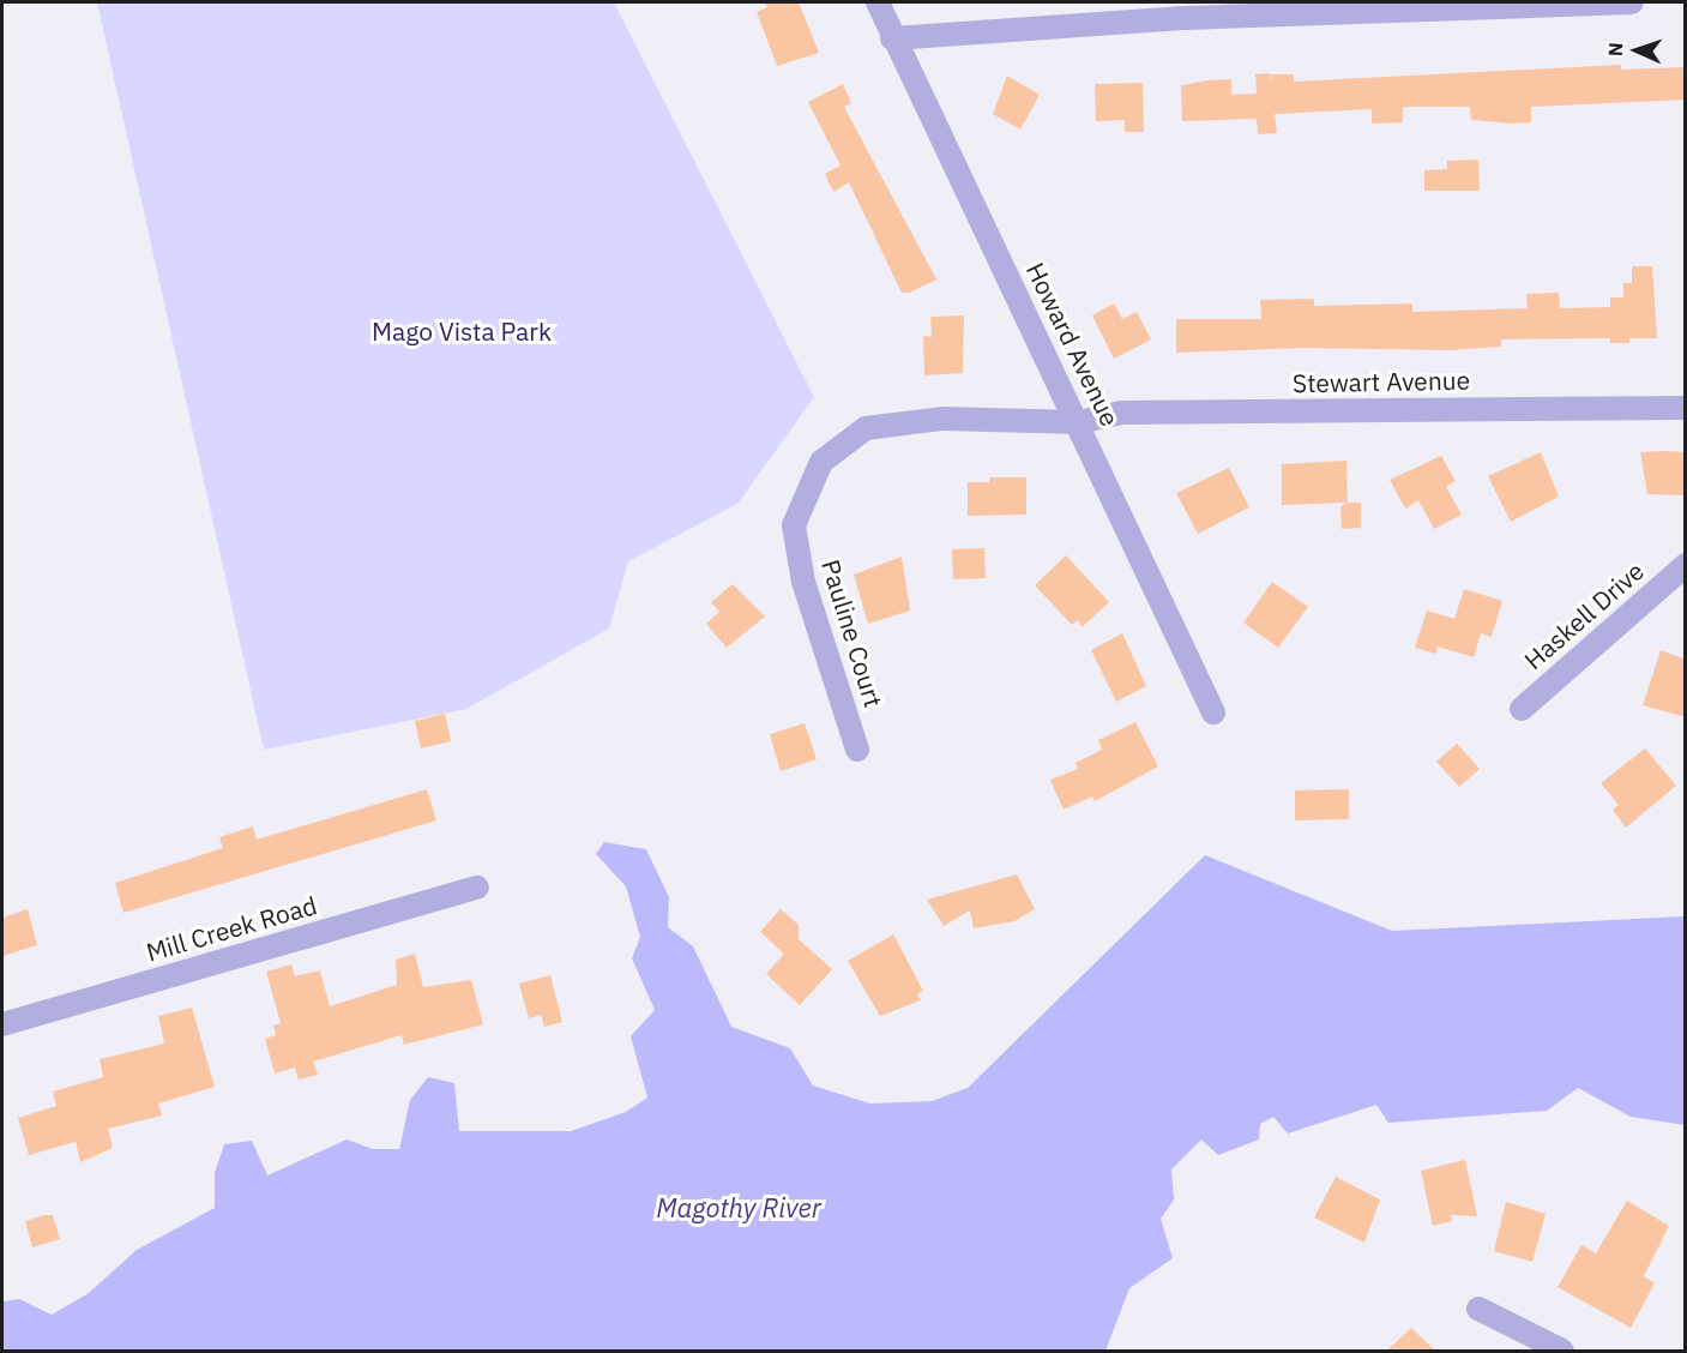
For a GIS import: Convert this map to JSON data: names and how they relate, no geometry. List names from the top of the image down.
{
  "streets": {
    "street": [
      "Howard Avenue",
      "Stewart Avenue",
      "Haskell Drive",
      "Pauline Court",
      "Mill Creek Road"
    ]
  },
  "crossings": [
    ["Howard Avenue", "Stewart Avenue"],
    ["Howard Avenue", "Pauline Court"],
    ["Stewart Avenue", "Pauline Court"]
  ],
  "water": ["Magothy River"],
  "parks": ["Mago Vista Park"],
  "north": "left"
}
